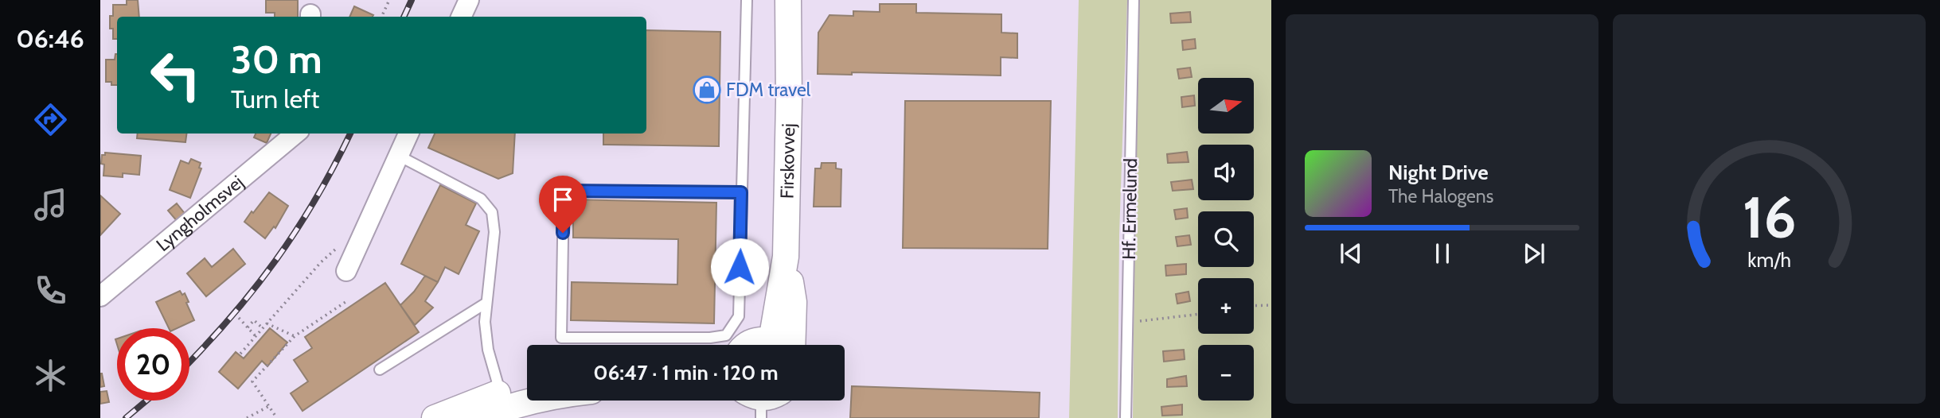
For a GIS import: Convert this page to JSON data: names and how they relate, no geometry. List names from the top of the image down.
{
  "streets": {
    "street": ["Firskovvej", "Lyngholmsvej"],
    "lane": ["Hf. Ermelund"]
  },
  "places": {
    "shop": ["FDM travel"]
  },
  "north": "right",
  "page": {
    "tabs": "06:46",
    "turn": ["30 m", "Turn left"],
    "map_buttons": ["+", "−"],
    "song": ["Night Drive", "The Halogens"],
    "limit": "20",
    "trip": "06:47 · 1 min · 120 m",
    "gauge": ["16", "km/h"]
  }
}
